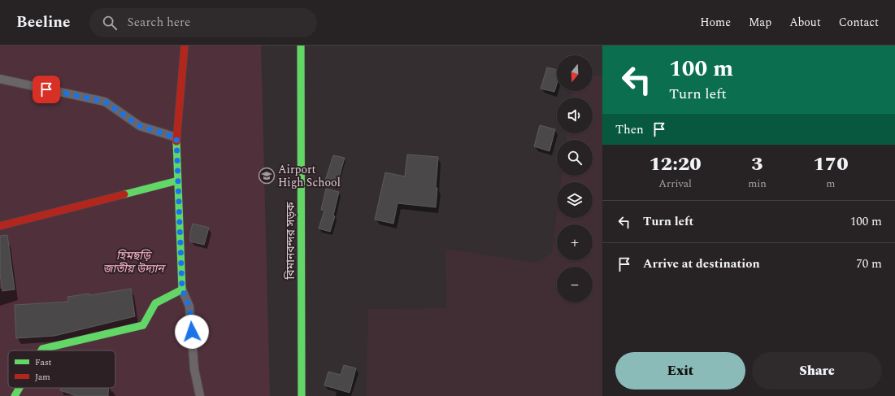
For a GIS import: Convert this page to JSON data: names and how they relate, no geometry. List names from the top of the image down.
{
  "streets": {
    "street": ["বিমানবন্দর সড়ক"]
  },
  "parks": ["হিমছড়ি জাতীয় উদ্যান"],
  "places": {
    "school or university": ["Airport High School"]
  },
  "legend": ["Fast", "Jam"],
  "north": "bottom",
  "page": {
    "header": "Beeline",
    "search": "Search here",
    "nav": [
      "Home",
      "Map",
      "About",
      "Contact"
    ],
    "turn": ["100 m", "Turn left"],
    "map_buttons": ["+", "−"],
    "then": "Then",
    "eta": [
      "12:20",
      "Arrival",
      "3",
      "min",
      "170",
      "m"
    ],
    "list": [
      {
        "name": "Turn left",
        "value": "100 m"
      },
      {
        "name": "Arrive at destination",
        "value": "70 m"
      }
    ],
    "buttons": ["Exit", "Share"]
  }
}
